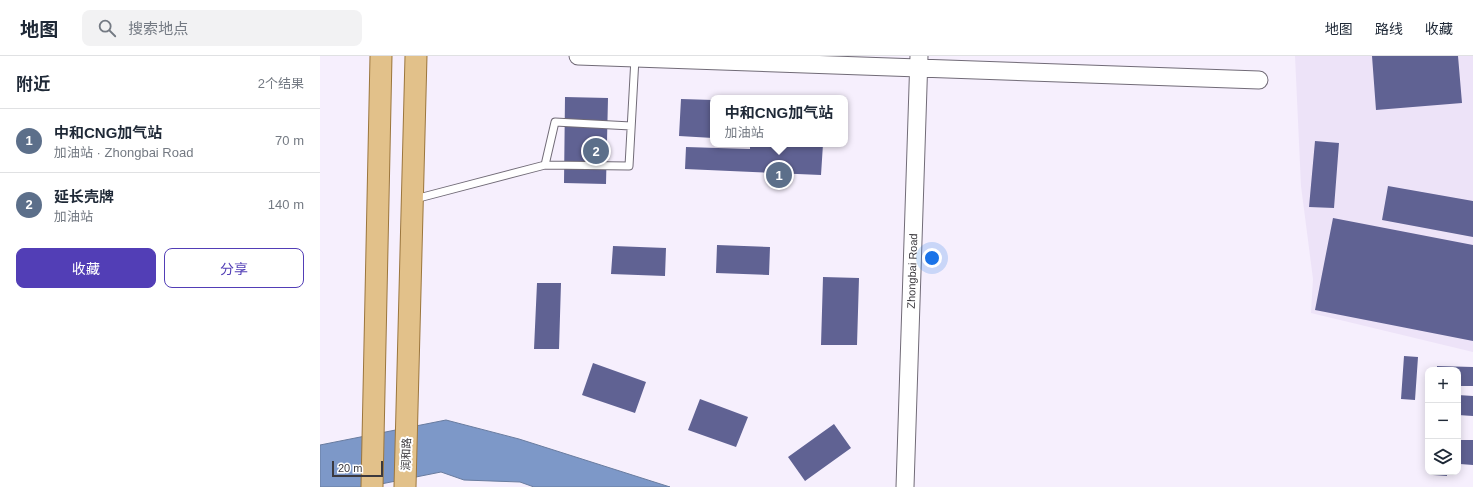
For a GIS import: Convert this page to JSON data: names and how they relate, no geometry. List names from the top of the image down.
{
  "streets": {
    "main road": ["润和路"],
    "street": ["Zhongbai Road"]
  },
  "scale_bar": "20 m",
  "page": {
    "header": "地图",
    "search": "搜索地点",
    "nav": ["地图", "路线", "收藏"],
    "heading": ["附近", "2个结果"],
    "popup": ["中和CNG加气站", "加油站"],
    "list": [
      {
        "mark": "1",
        "name": "中和CNG加气站",
        "note": "加油站 · Zhongbai Road",
        "value": "70 m"
      },
      {
        "mark": "2",
        "name": "延长壳牌",
        "note": "加油站",
        "value": "140 m"
      }
    ],
    "pins": ["2", "1"],
    "buttons": ["收藏", "分享"],
    "map_buttons": ["+", "−"],
    "scale": "20 m"
  }
}
